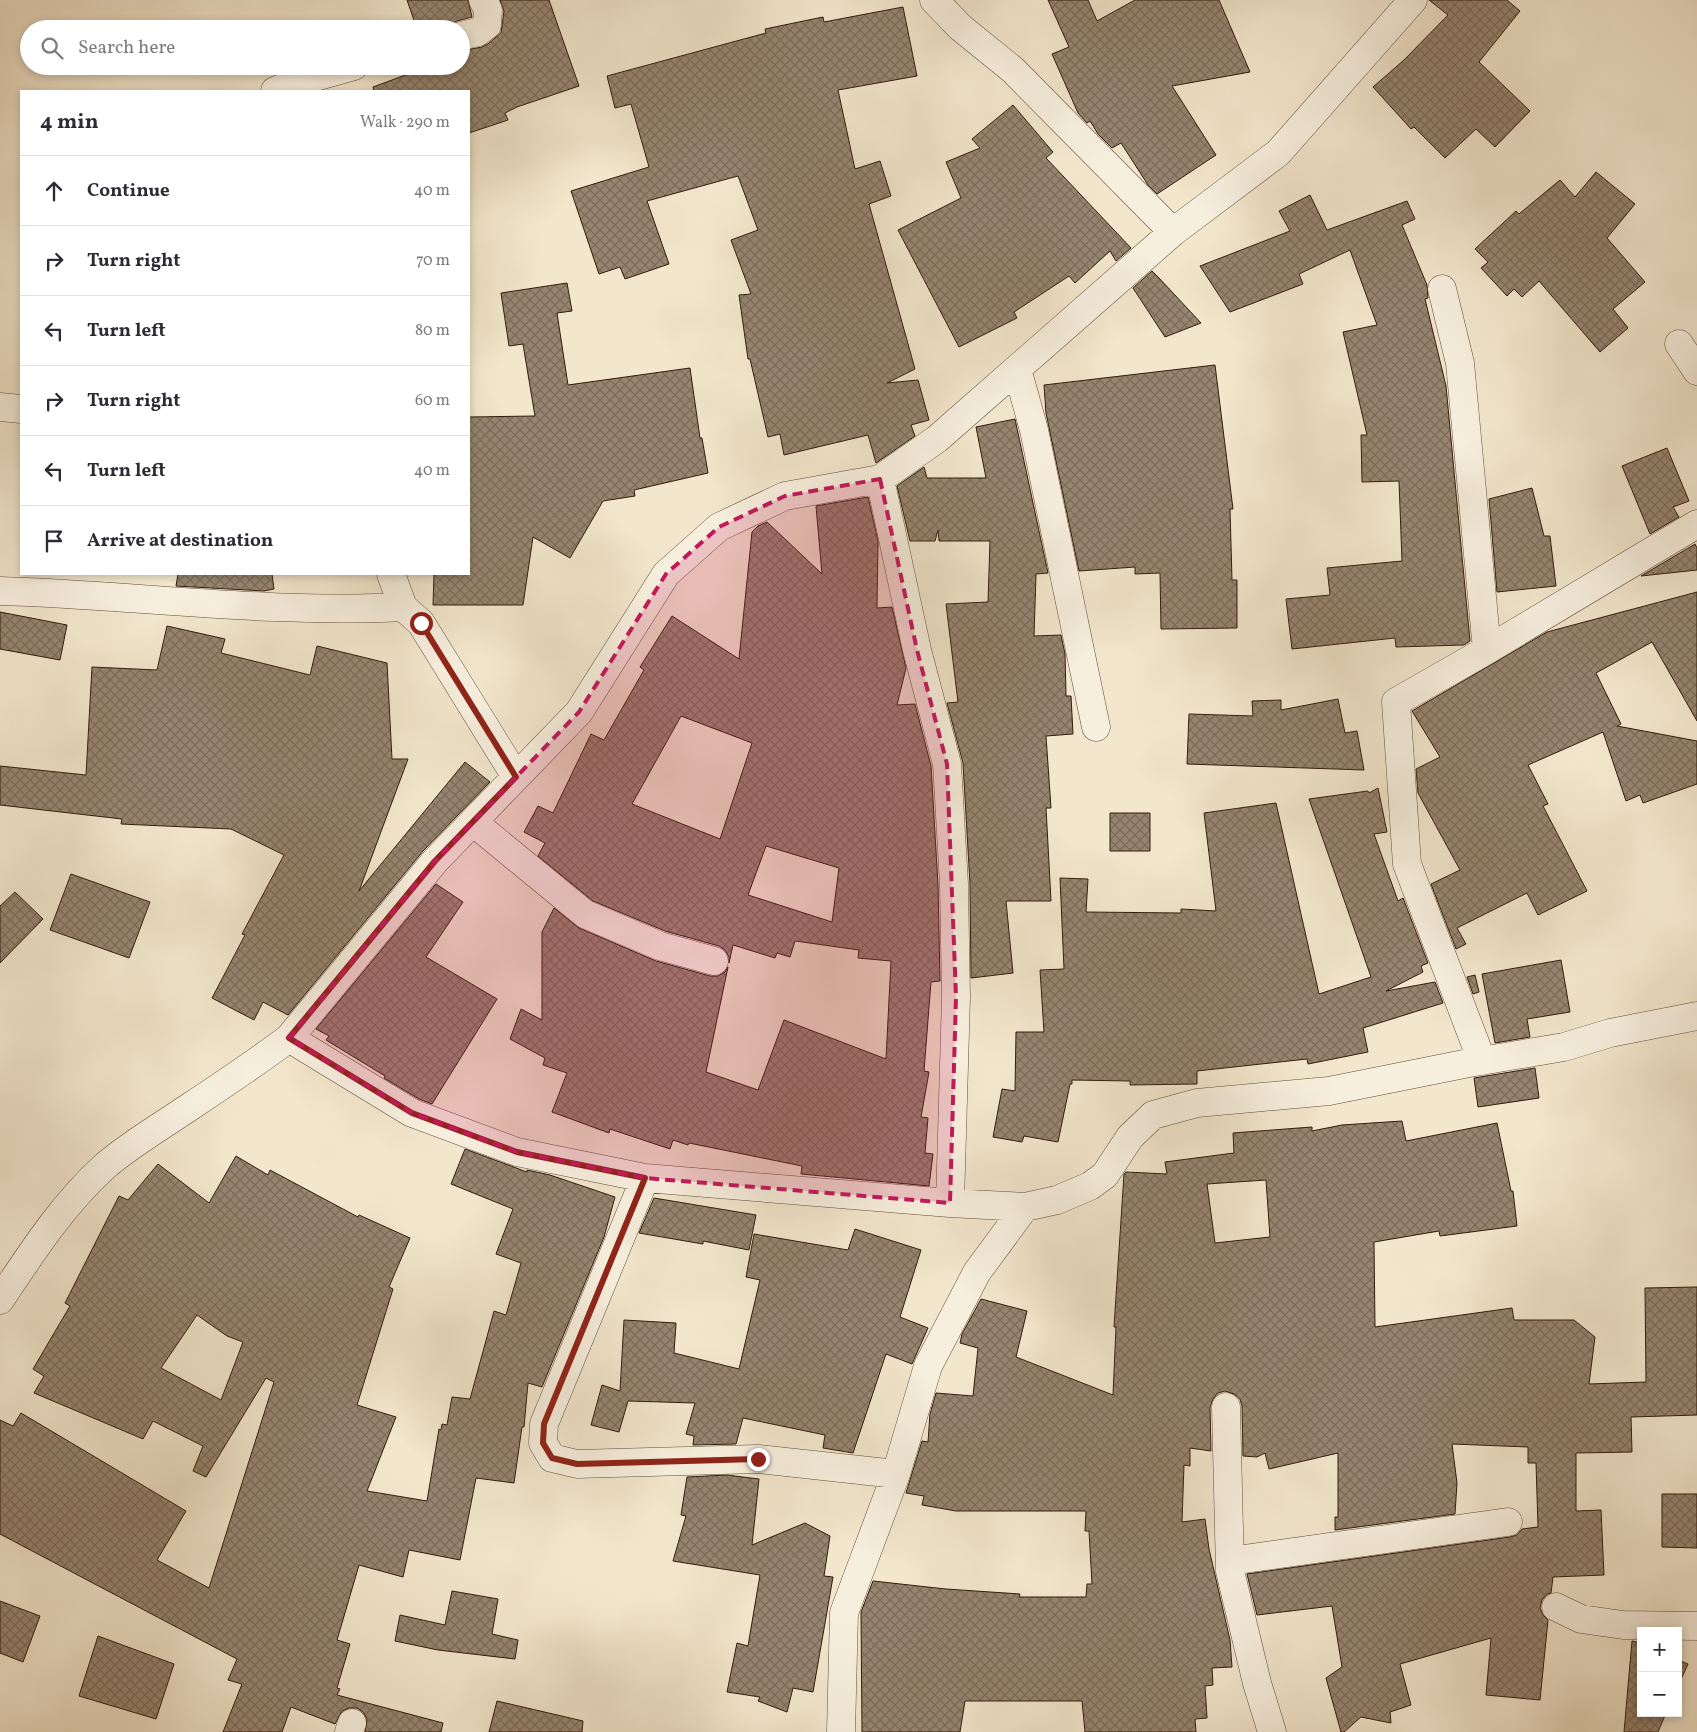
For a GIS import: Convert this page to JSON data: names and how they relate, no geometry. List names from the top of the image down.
{
  "page": {
    "search": "Search here",
    "heading": ["4 min", "Walk · 290 m"],
    "list": [
      ["Continue", "40 m"],
      ["Turn right", "70 m"],
      ["Turn left", "80 m"],
      ["Turn right", "60 m"],
      ["Turn left", "40 m"],
      "Arrive at destination"
    ],
    "map_buttons": ["+", "−"]
  }
}
